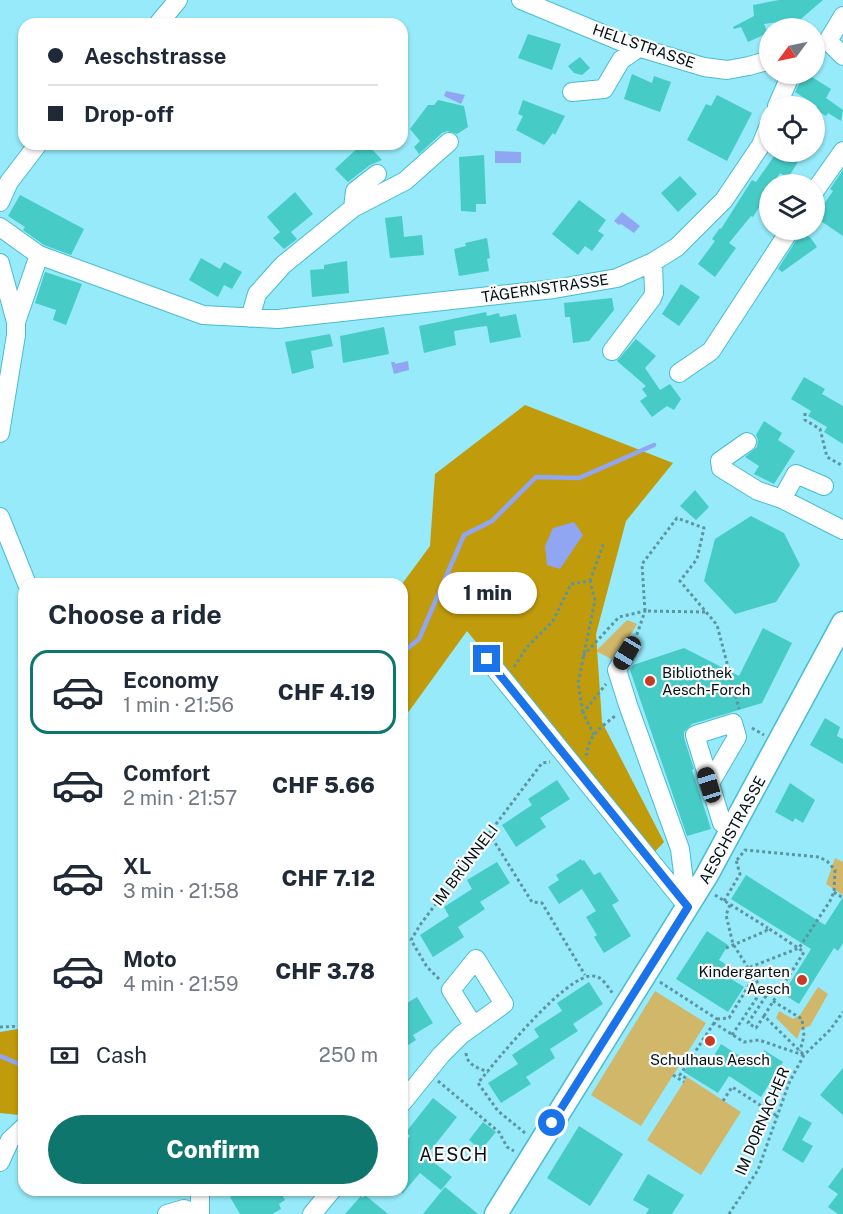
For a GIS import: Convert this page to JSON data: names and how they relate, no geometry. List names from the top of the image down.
{
  "streets": {
    "main road": ["AESCHSTRASSE"],
    "street": ["HELLSTRASSE", "TÄGERNSTRASSE"],
    "path": ["IM BRÜNNELI", "IM DORNACHER"]
  },
  "districts": ["AESCH"],
  "places": ["Bibliothek Aesch-Forch", "Kindergarten Aesch", "Schulhaus Aesch"],
  "north": "bottom left",
  "page": {
    "banner": ["Aeschstrasse", "Drop-off"],
    "bubble": "1 min",
    "heading": "Choose a ride",
    "list": [
      {
        "name": "Economy",
        "note": "1 min · 21:56",
        "value": "CHF 4.19"
      },
      {
        "name": "Comfort",
        "note": "2 min · 21:57",
        "value": "CHF 5.66"
      },
      {
        "name": "XL",
        "note": "3 min · 21:58",
        "value": "CHF 7.12"
      },
      {
        "name": "Moto",
        "note": "4 min · 21:59",
        "value": "CHF 3.78"
      }
    ],
    "pay": ["Cash", "250 m"],
    "buttons": "Confirm"
  }
}
